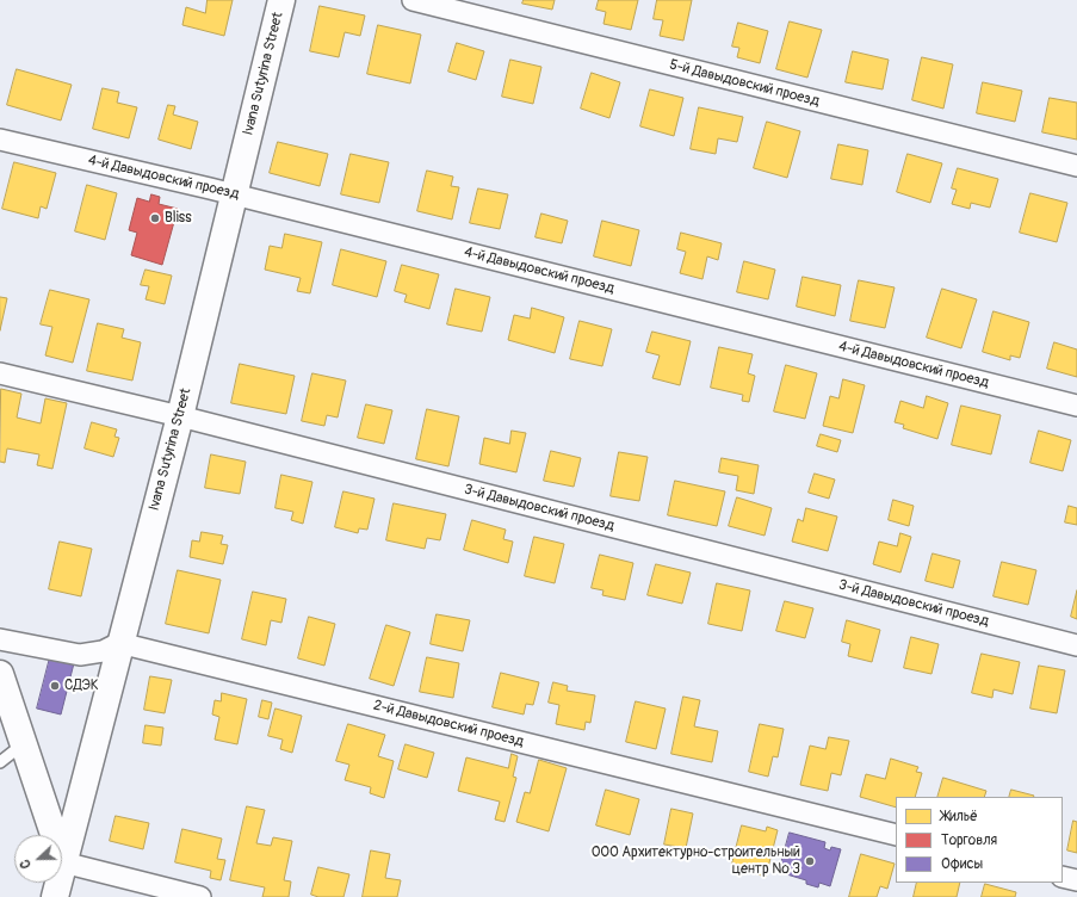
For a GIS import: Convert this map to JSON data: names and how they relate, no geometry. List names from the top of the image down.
{
  "streets": {
    "main road": ["Ivana Sutyrina Street"],
    "street": [
      "5-й Давыдовский проезд",
      "4-й Давыдовский проезд",
      "3-й Давыдовский проезд",
      "2-й Давыдовский проезд"
    ]
  },
  "crossings": [
    ["Ivana Sutyrina Street", "4-й Давыдовский проезд"],
    ["Ivana Sutyrina Street", "3-й Давыдовский проезд"],
    ["Ivana Sutyrina Street", "2-й Давыдовский проезд"]
  ],
  "places": ["Bliss", "СДЭК", "ООО Архитектурно-строительный центр № 3"],
  "legend": ["Жильё", "Торговля", "Офисы"],
  "north": "left"
}
